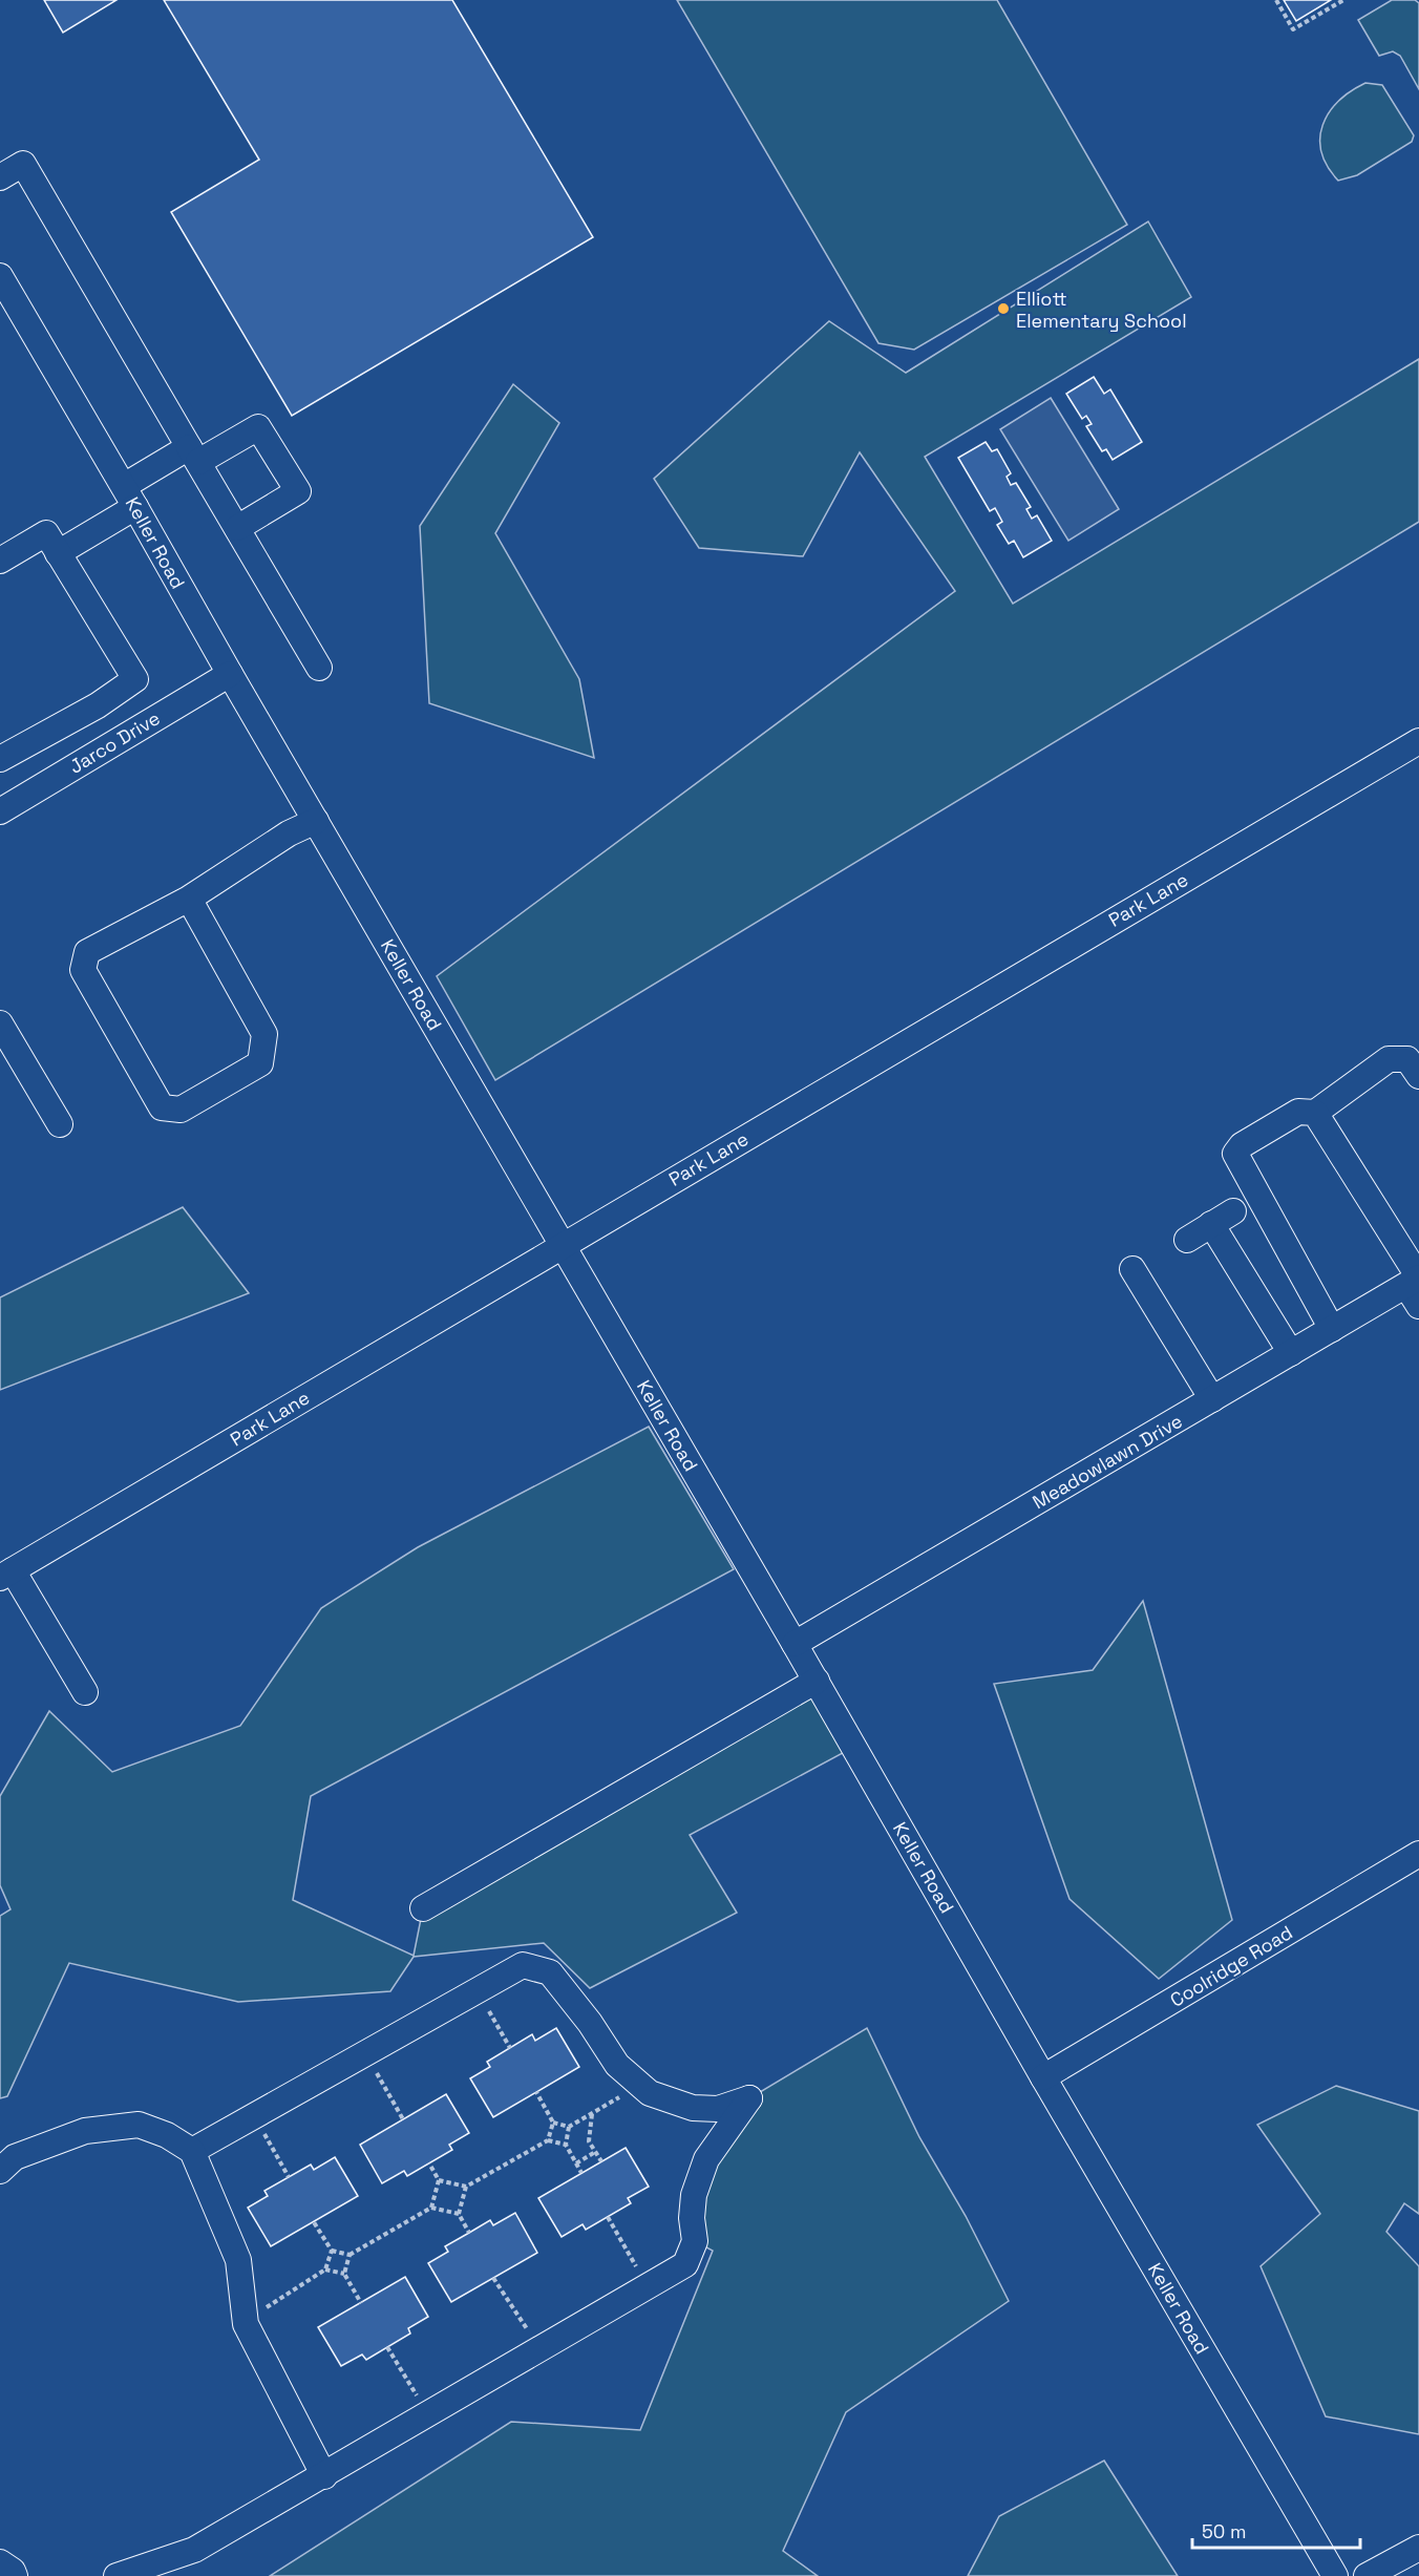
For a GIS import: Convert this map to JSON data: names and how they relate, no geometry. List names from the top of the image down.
{
  "streets": {
    "street": [
      "Keller Road",
      "Jarco Drive",
      "Park Lane",
      "Meadowlawn Drive",
      "Coolridge Road"
    ]
  },
  "crossings": [
    ["Keller Road", "Jarco Drive"],
    ["Keller Road", "Park Lane"],
    ["Keller Road", "Meadowlawn Drive"],
    ["Keller Road", "Coolridge Road"]
  ],
  "places": ["Elliott Elementary School"],
  "scale_bar": "50 m"
}
